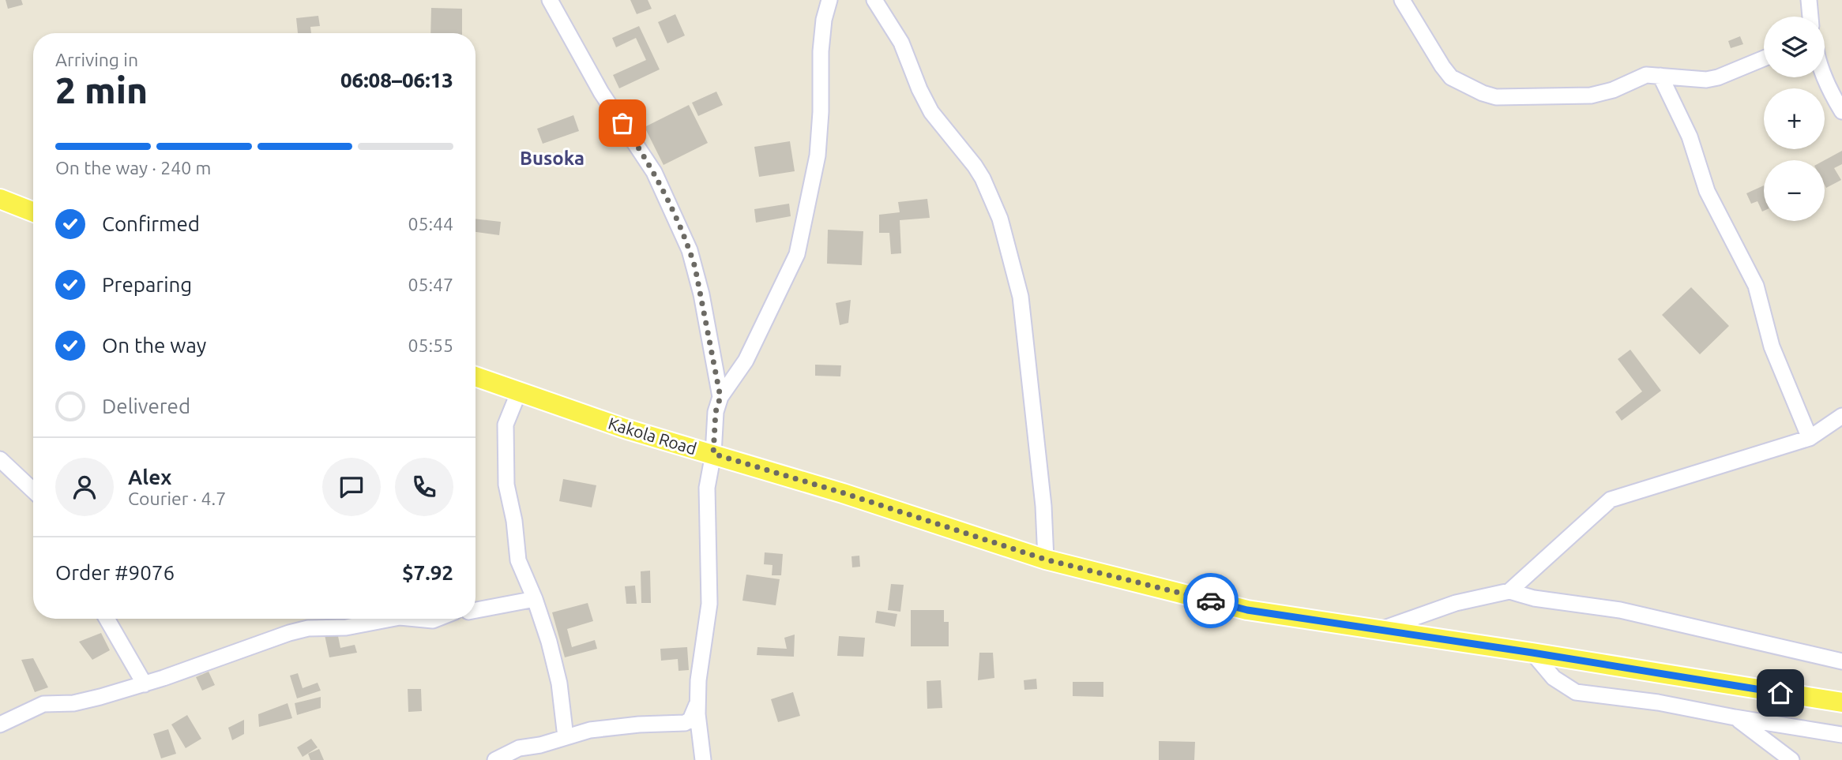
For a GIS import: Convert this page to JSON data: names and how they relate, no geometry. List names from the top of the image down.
{
  "streets": {
    "main road": ["Kakola Road"]
  },
  "districts": ["Busoka"],
  "page": {
    "map_buttons": ["+", "−"],
    "heading": ["2 min", "Arriving in", "06:08–06:13"],
    "panel": [
      "Alex",
      "Courier · 4.7",
      "Order #9076",
      "$7.92"
    ],
    "bar": "On the way · 240 m",
    "list": [
      ["Confirmed", "05:44"],
      ["Preparing", "05:47"],
      ["On the way", "05:55"],
      "Delivered"
    ]
  }
}
